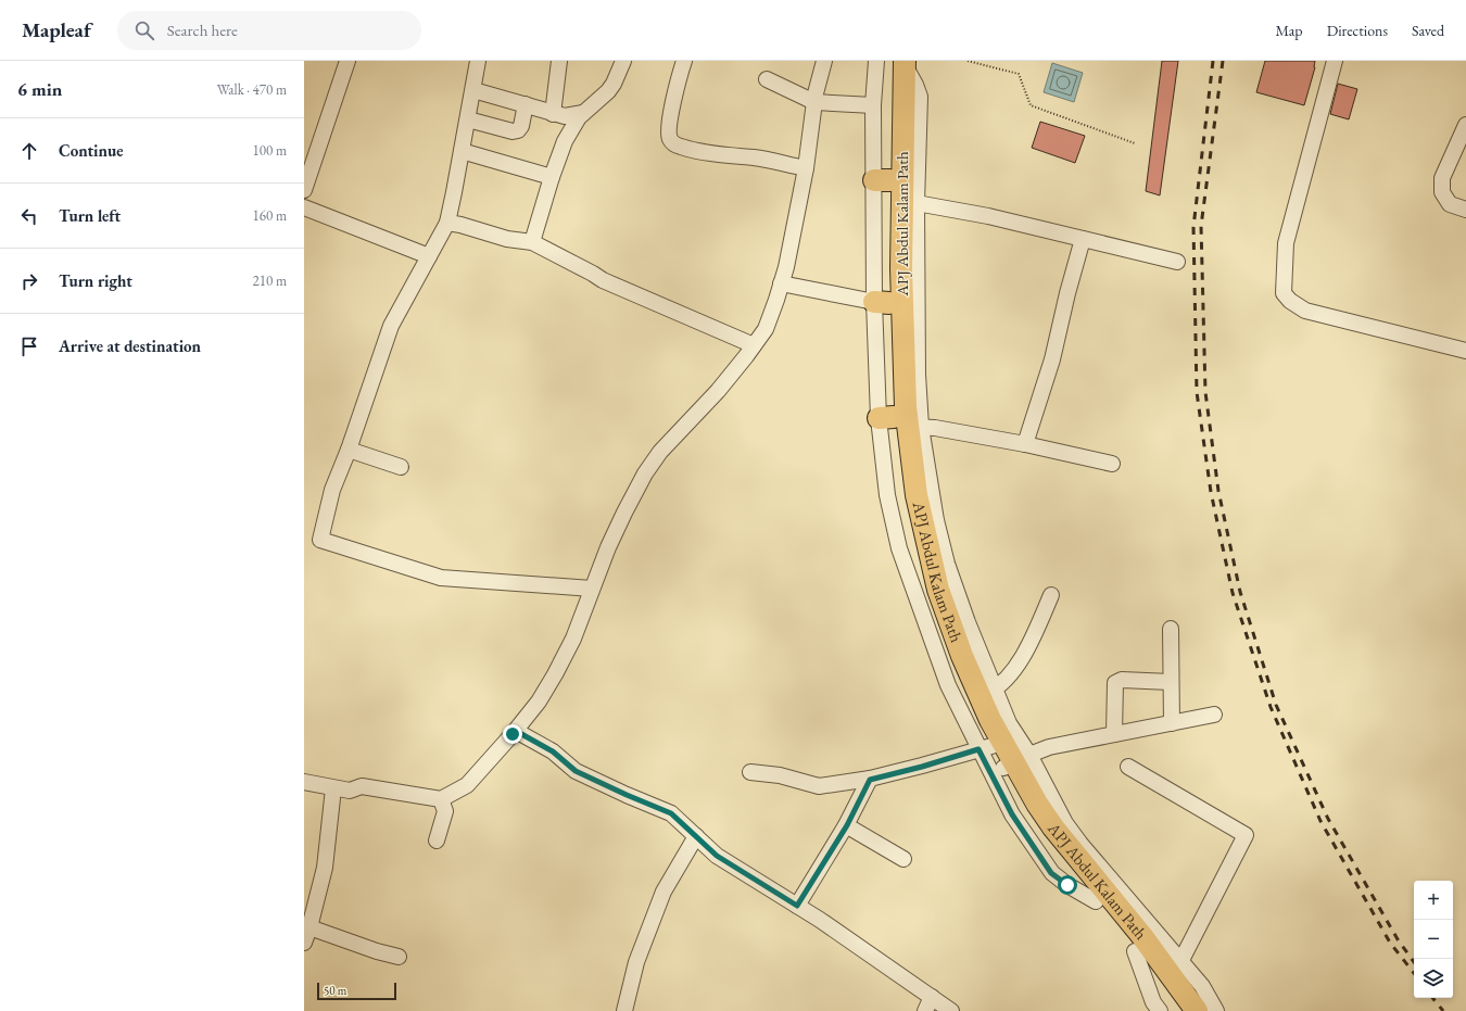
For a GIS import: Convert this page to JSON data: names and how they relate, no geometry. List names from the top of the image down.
{
  "streets": {
    "highway": ["APJ Abdul Kalam Path"]
  },
  "scale_bar": "50 m",
  "page": {
    "header": "Mapleaf",
    "search": "Search here",
    "nav": ["Map", "Directions", "Saved"],
    "heading": ["6 min", "Walk · 470 m"],
    "list": [
      ["Continue", "100 m"],
      ["Turn left", "160 m"],
      ["Turn right", "210 m"],
      "Arrive at destination"
    ],
    "map_buttons": ["+", "−"],
    "scale": "50 m"
  }
}
